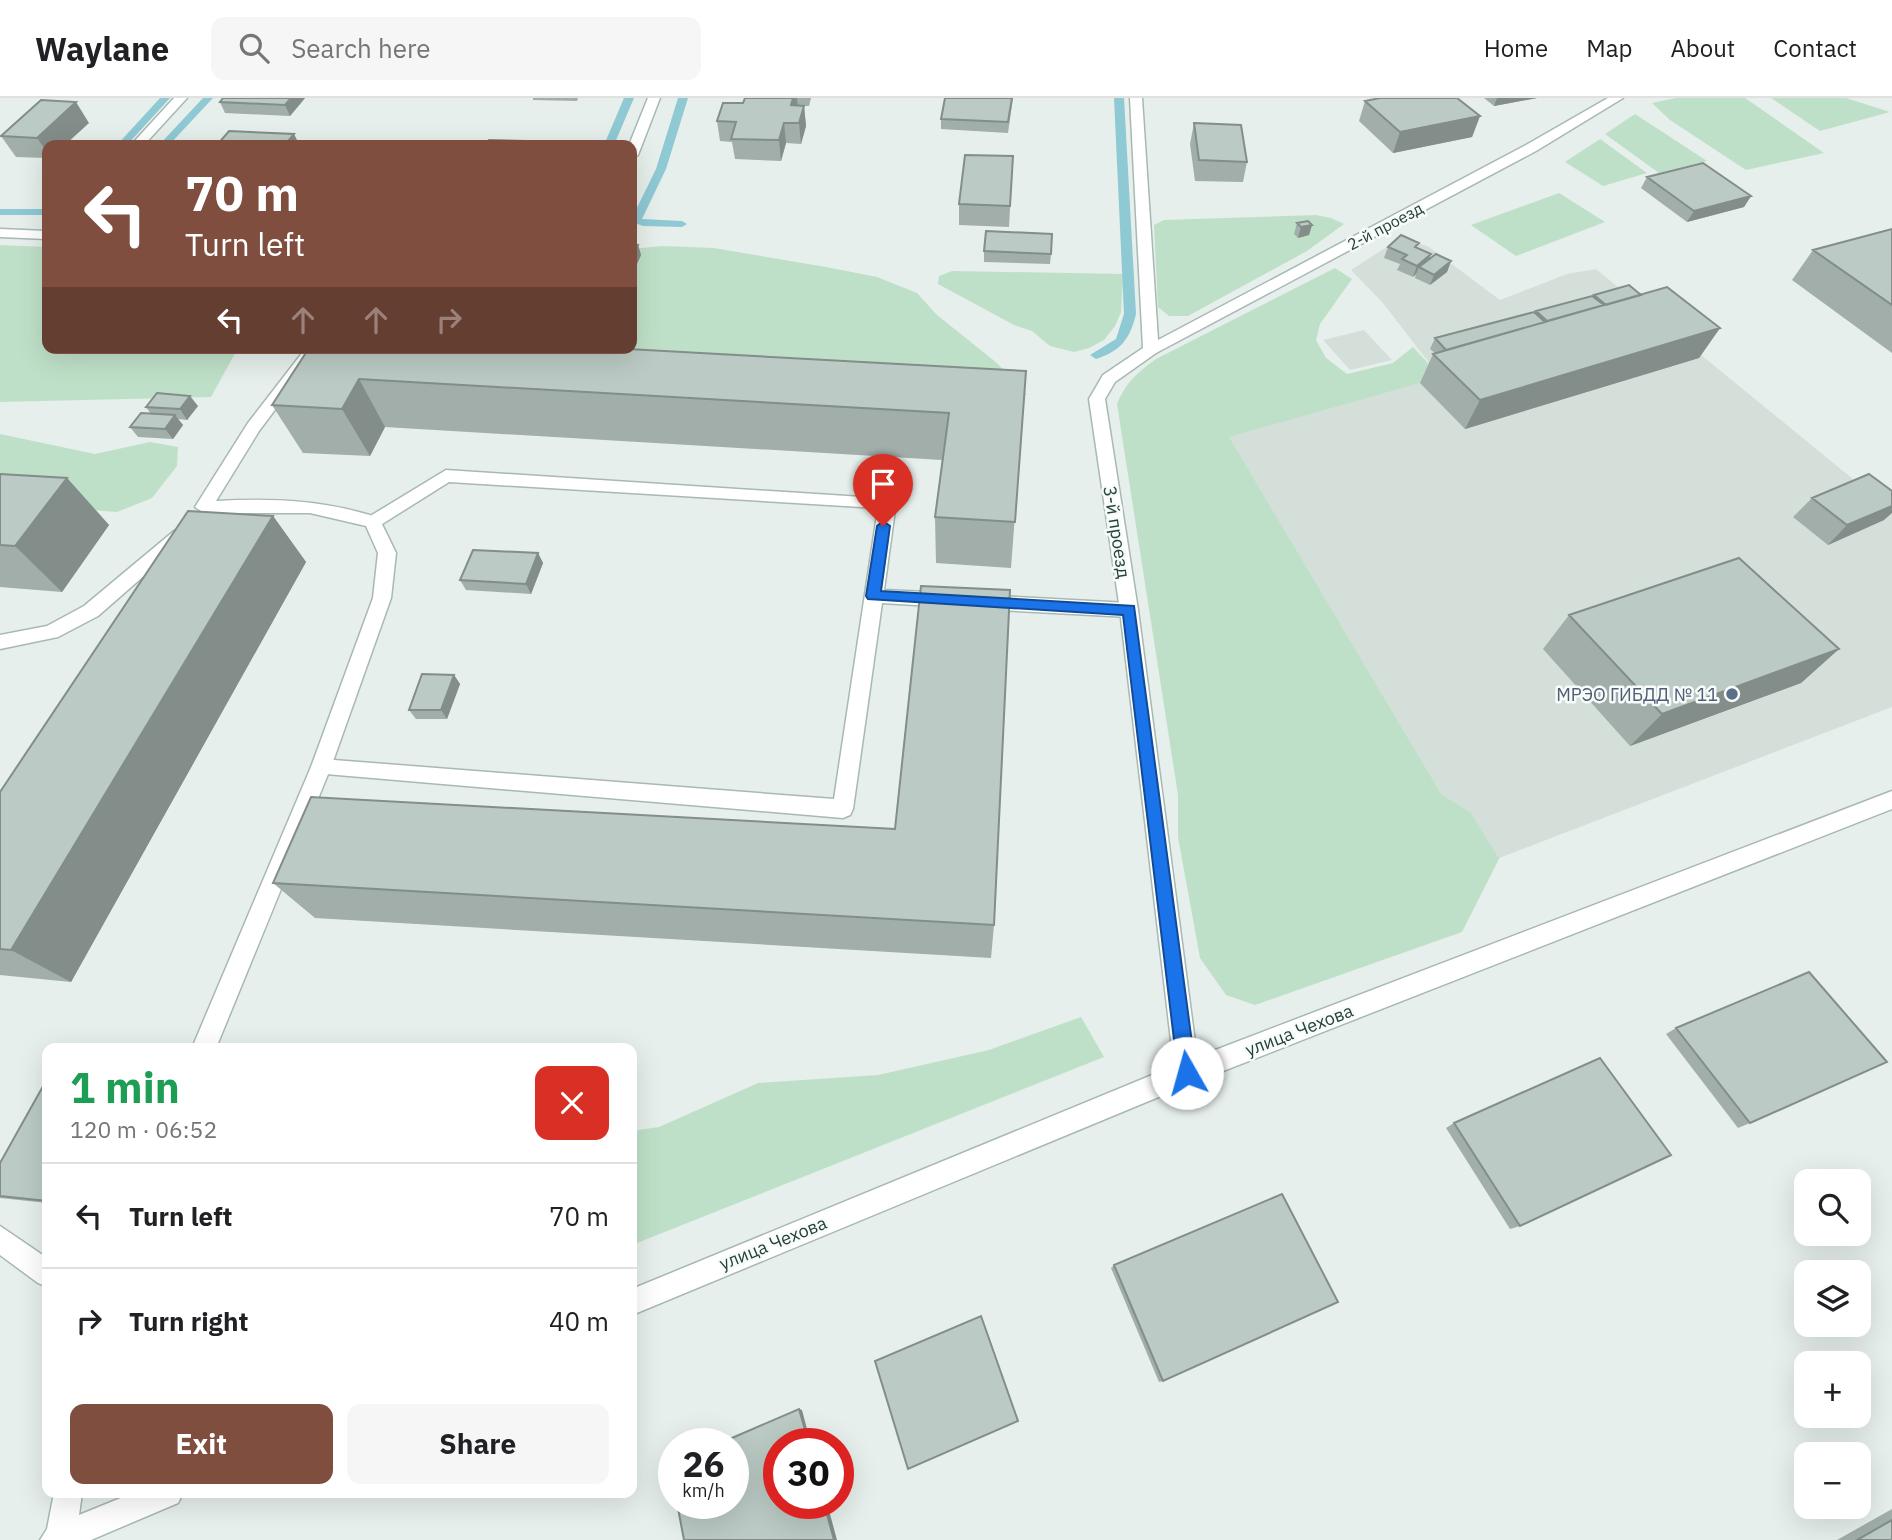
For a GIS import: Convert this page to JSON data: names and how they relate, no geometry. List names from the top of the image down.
{
  "streets": {
    "street": ["2-й проезд", "3-й проезд", "улица Чехова"]
  },
  "crossings": [
    ["2-й проезд", "3-й проезд"],
    ["3-й проезд", "улица Чехова"]
  ],
  "places": ["МРЭО ГИБДД № 11"],
  "page": {
    "header": "Waylane",
    "search": "Search here",
    "nav": [
      "Home",
      "Map",
      "About",
      "Contact"
    ],
    "turn": ["70 m", "Turn left"],
    "heading": ["1 min", "120 m · 06:52"],
    "list": [
      {
        "name": "Turn left",
        "value": "70 m"
      },
      {
        "name": "Turn right",
        "value": "40 m"
      }
    ],
    "map_buttons": ["+", "−"],
    "buttons": ["Exit", "Share"],
    "speed": "26 km/h",
    "limit": "30"
  }
}
